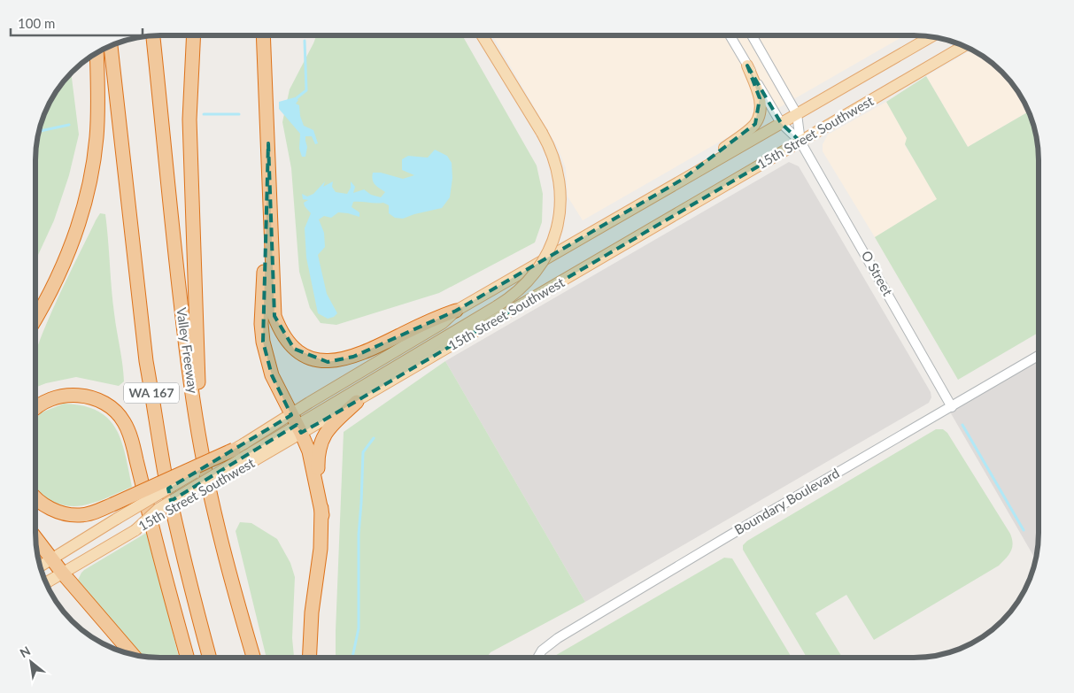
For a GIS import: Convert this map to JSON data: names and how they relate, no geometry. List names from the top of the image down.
{
  "streets": {
    "highway": ["Valley Freeway", "WA 167"],
    "main road": ["15th Street Southwest"],
    "street": ["O Street", "Boundary Boulevard"]
  },
  "crossings": [
    ["15th Street Southwest", "O Street"],
    ["O Street", "Boundary Boulevard"]
  ],
  "scale_bar": "100 m",
  "north": "top left"
}
